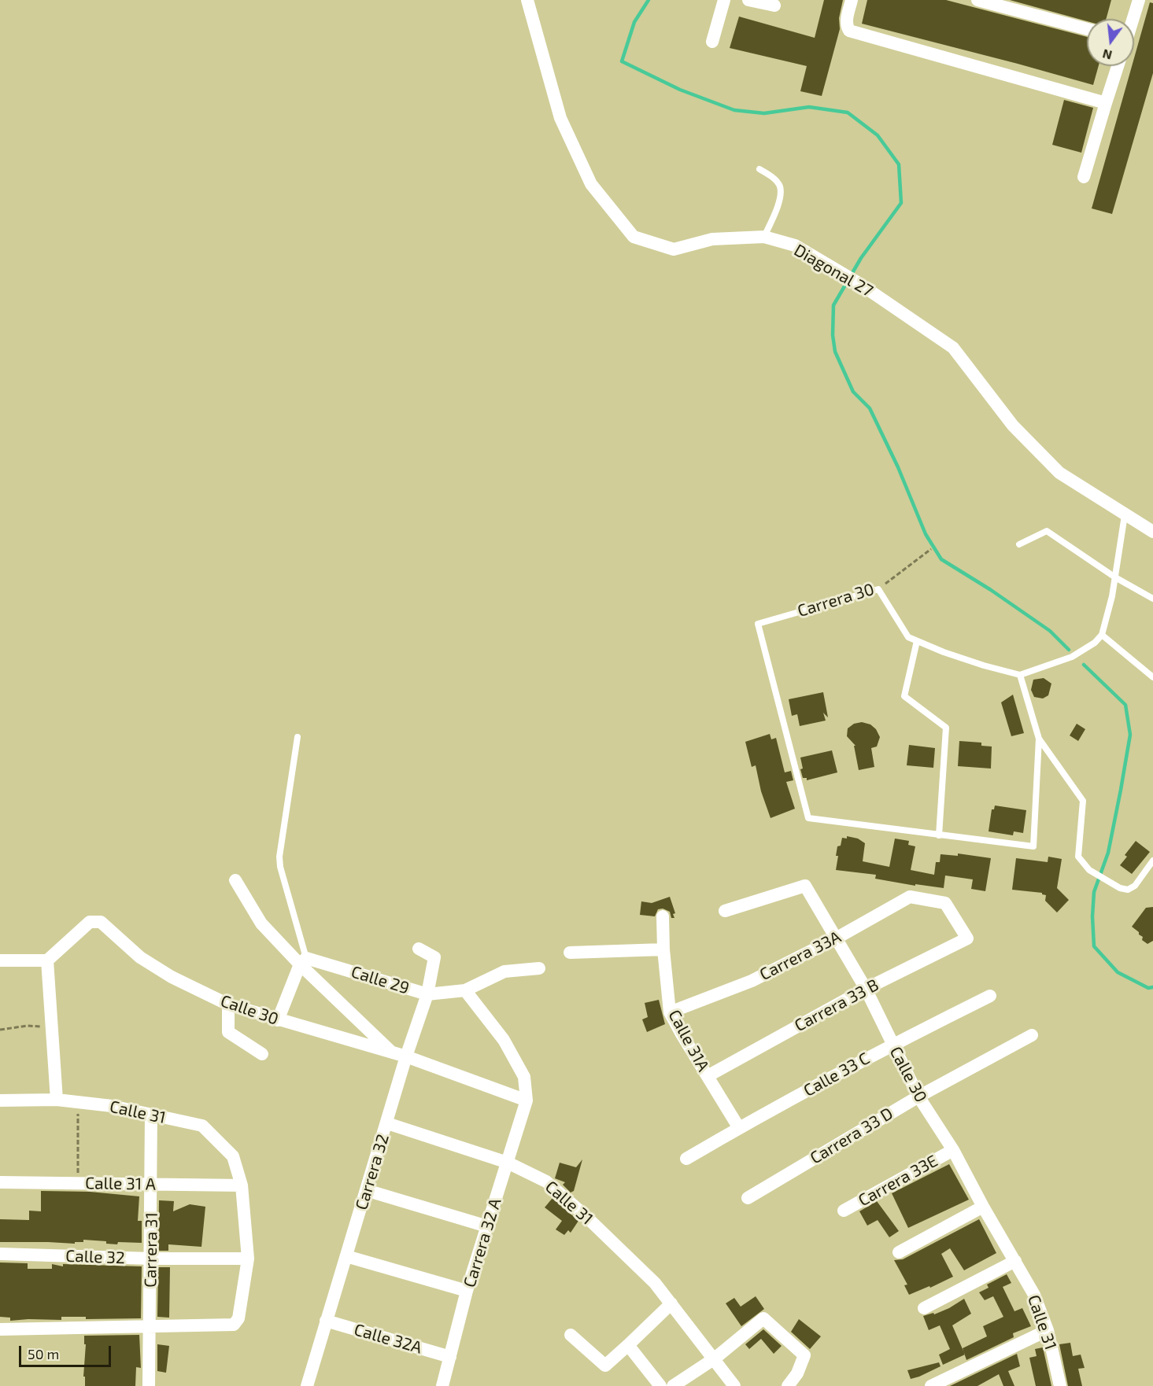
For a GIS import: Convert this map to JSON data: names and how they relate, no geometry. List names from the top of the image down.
{
  "streets": {
    "street": [
      "Diagonal 27",
      "Carrera 33A",
      "Calle 29",
      "Carrera 33 B",
      "Calle 30",
      "Calle 31A",
      "Calle 33 C",
      "Calle 31",
      "Carrera 33 D",
      "Carrera 32",
      "Carrera 33E",
      "Calle 31 A",
      "Carrera 32 A",
      "Carrera 31",
      "Calle 32",
      "Calle 32A"
    ],
    "lane": ["Carrera 30"]
  },
  "crossings": [
    ["Carrera 33A", "Carrera 33 B"],
    ["Carrera 33A", "Calle 30"],
    ["Carrera 33A", "Calle 31A"],
    ["Calle 29", "Carrera 32"],
    ["Carrera 33 B", "Calle 30"],
    ["Carrera 33 B", "Calle 31A"],
    ["Calle 30", "Calle 33 C"],
    ["Calle 30", "Calle 31"],
    ["Calle 30", "Carrera 33 D"],
    ["Calle 30", "Carrera 32"],
    ["Calle 30", "Carrera 33E"],
    ["Calle 30", "Carrera 32 A"],
    ["Calle 31A", "Calle 33 C"],
    ["Calle 31", "Carrera 32"],
    ["Calle 31", "Calle 31 A"],
    ["Calle 31", "Carrera 32 A"],
    ["Calle 31", "Carrera 31"],
    ["Calle 31", "Calle 32"],
    ["Carrera 32", "Calle 32A"],
    ["Calle 31 A", "Carrera 31"],
    ["Carrera 32 A", "Calle 32A"],
    ["Carrera 31", "Calle 32"]
  ],
  "scale_bar": "50 m",
  "north": "bottom"
}
